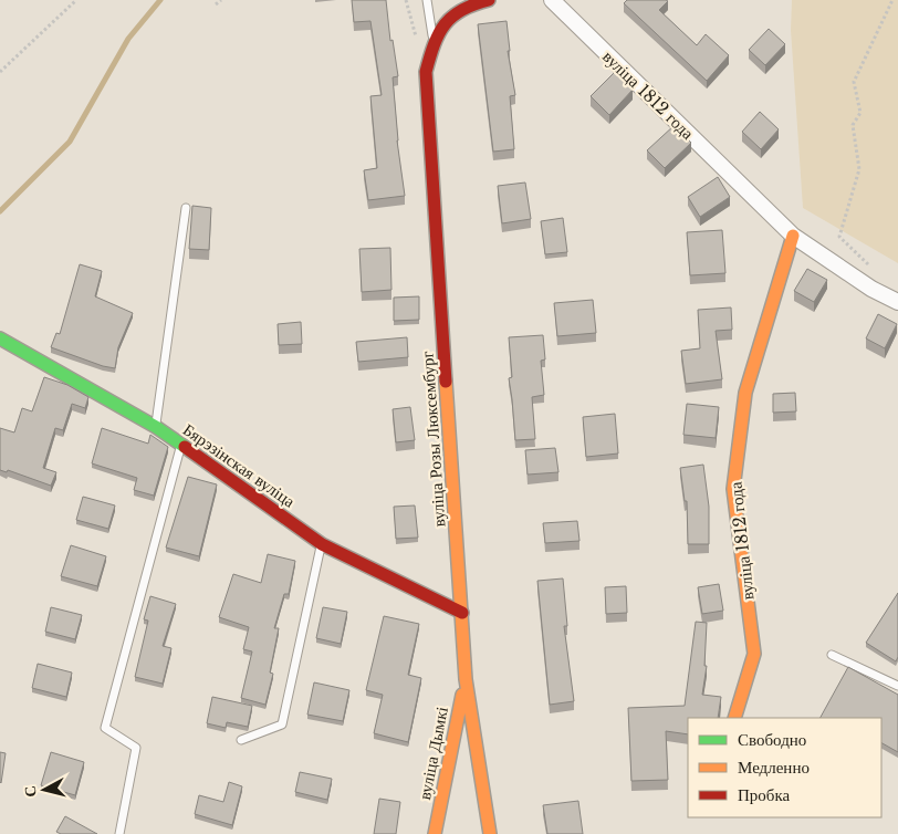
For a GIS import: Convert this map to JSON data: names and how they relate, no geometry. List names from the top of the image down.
{
  "streets": {
    "street": [
      "вуліца 1812 года",
      "вуліца Розы Люксембург",
      "Бярэзінская вуліца",
      "вуліца Дымкі"
    ]
  },
  "crossings": [
    ["вуліца Розы Люксембург", "Бярэзінская вуліца"],
    ["вуліца Розы Люксембург", "вуліца Дымкі"]
  ],
  "legend": ["Свободно", "Медленно", "Пробка"],
  "north": "left"
}
